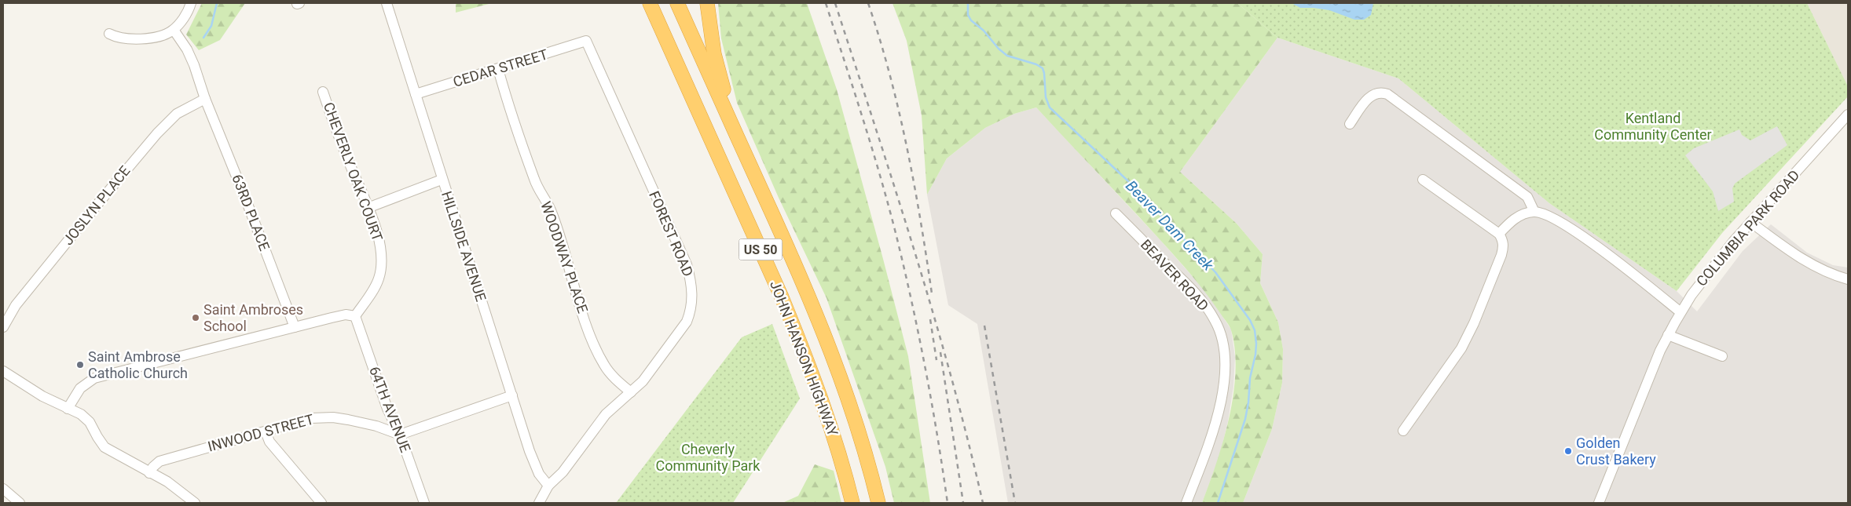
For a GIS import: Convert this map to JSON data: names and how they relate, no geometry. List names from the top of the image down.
{
  "streets": {
    "highway": ["US 50", "JOHN HANSON HIGHWAY"],
    "street": [
      "CEDAR STREET",
      "CHEVERLY OAK COURT",
      "JOSLYN PLACE",
      "63RD PLACE",
      "COLUMBIA PARK ROAD",
      "FOREST ROAD",
      "HILLSIDE AVENUE",
      "WOODWAY PLACE",
      "BEAVER ROAD",
      "64TH AVENUE",
      "INWOOD STREET"
    ]
  },
  "crossings": [
    ["CEDAR STREET", "FOREST ROAD"],
    ["CEDAR STREET", "HILLSIDE AVENUE"],
    ["CEDAR STREET", "WOODWAY PLACE"],
    ["CHEVERLY OAK COURT", "64TH AVENUE"],
    ["JOSLYN PLACE", "63RD PLACE"],
    ["FOREST ROAD", "HILLSIDE AVENUE"],
    ["FOREST ROAD", "WOODWAY PLACE"],
    ["64TH AVENUE", "INWOOD STREET"]
  ],
  "water": ["Beaver Dam Creek"],
  "parks": ["Kentland Community Center", "Cheverly Community Park"],
  "places": ["Saint Ambroses School", "Saint Ambrose Catholic Church", "Golden Crust Bakery"]
}
